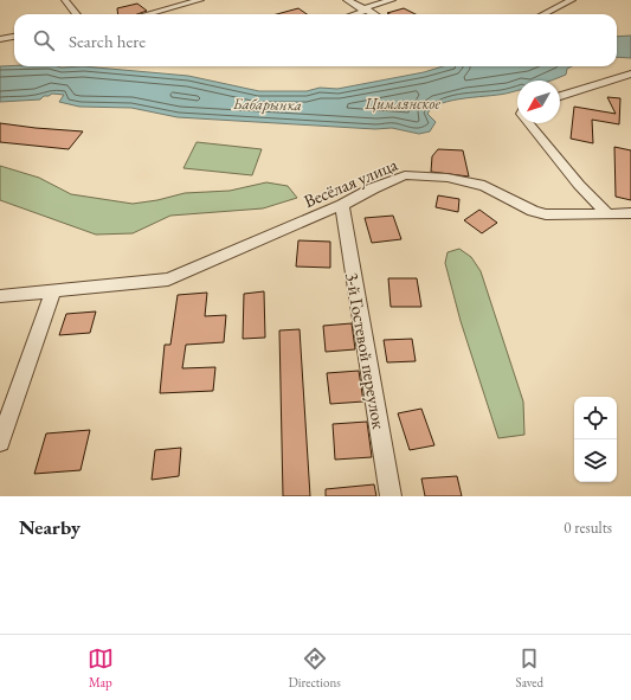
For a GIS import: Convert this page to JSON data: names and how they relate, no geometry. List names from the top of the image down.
{
  "streets": {
    "street": ["Весёлая улица", "3-й Гостевой переулок"]
  },
  "crossings": [
    ["Весёлая улица", "3-й Гостевой переулок"]
  ],
  "water": ["Цимлянское", "Бабарынка"],
  "north": "bottom left",
  "page": {
    "search": "Search here",
    "heading": ["Nearby", "0 results"],
    "nav": ["Map", "Directions", "Saved"]
  }
}
